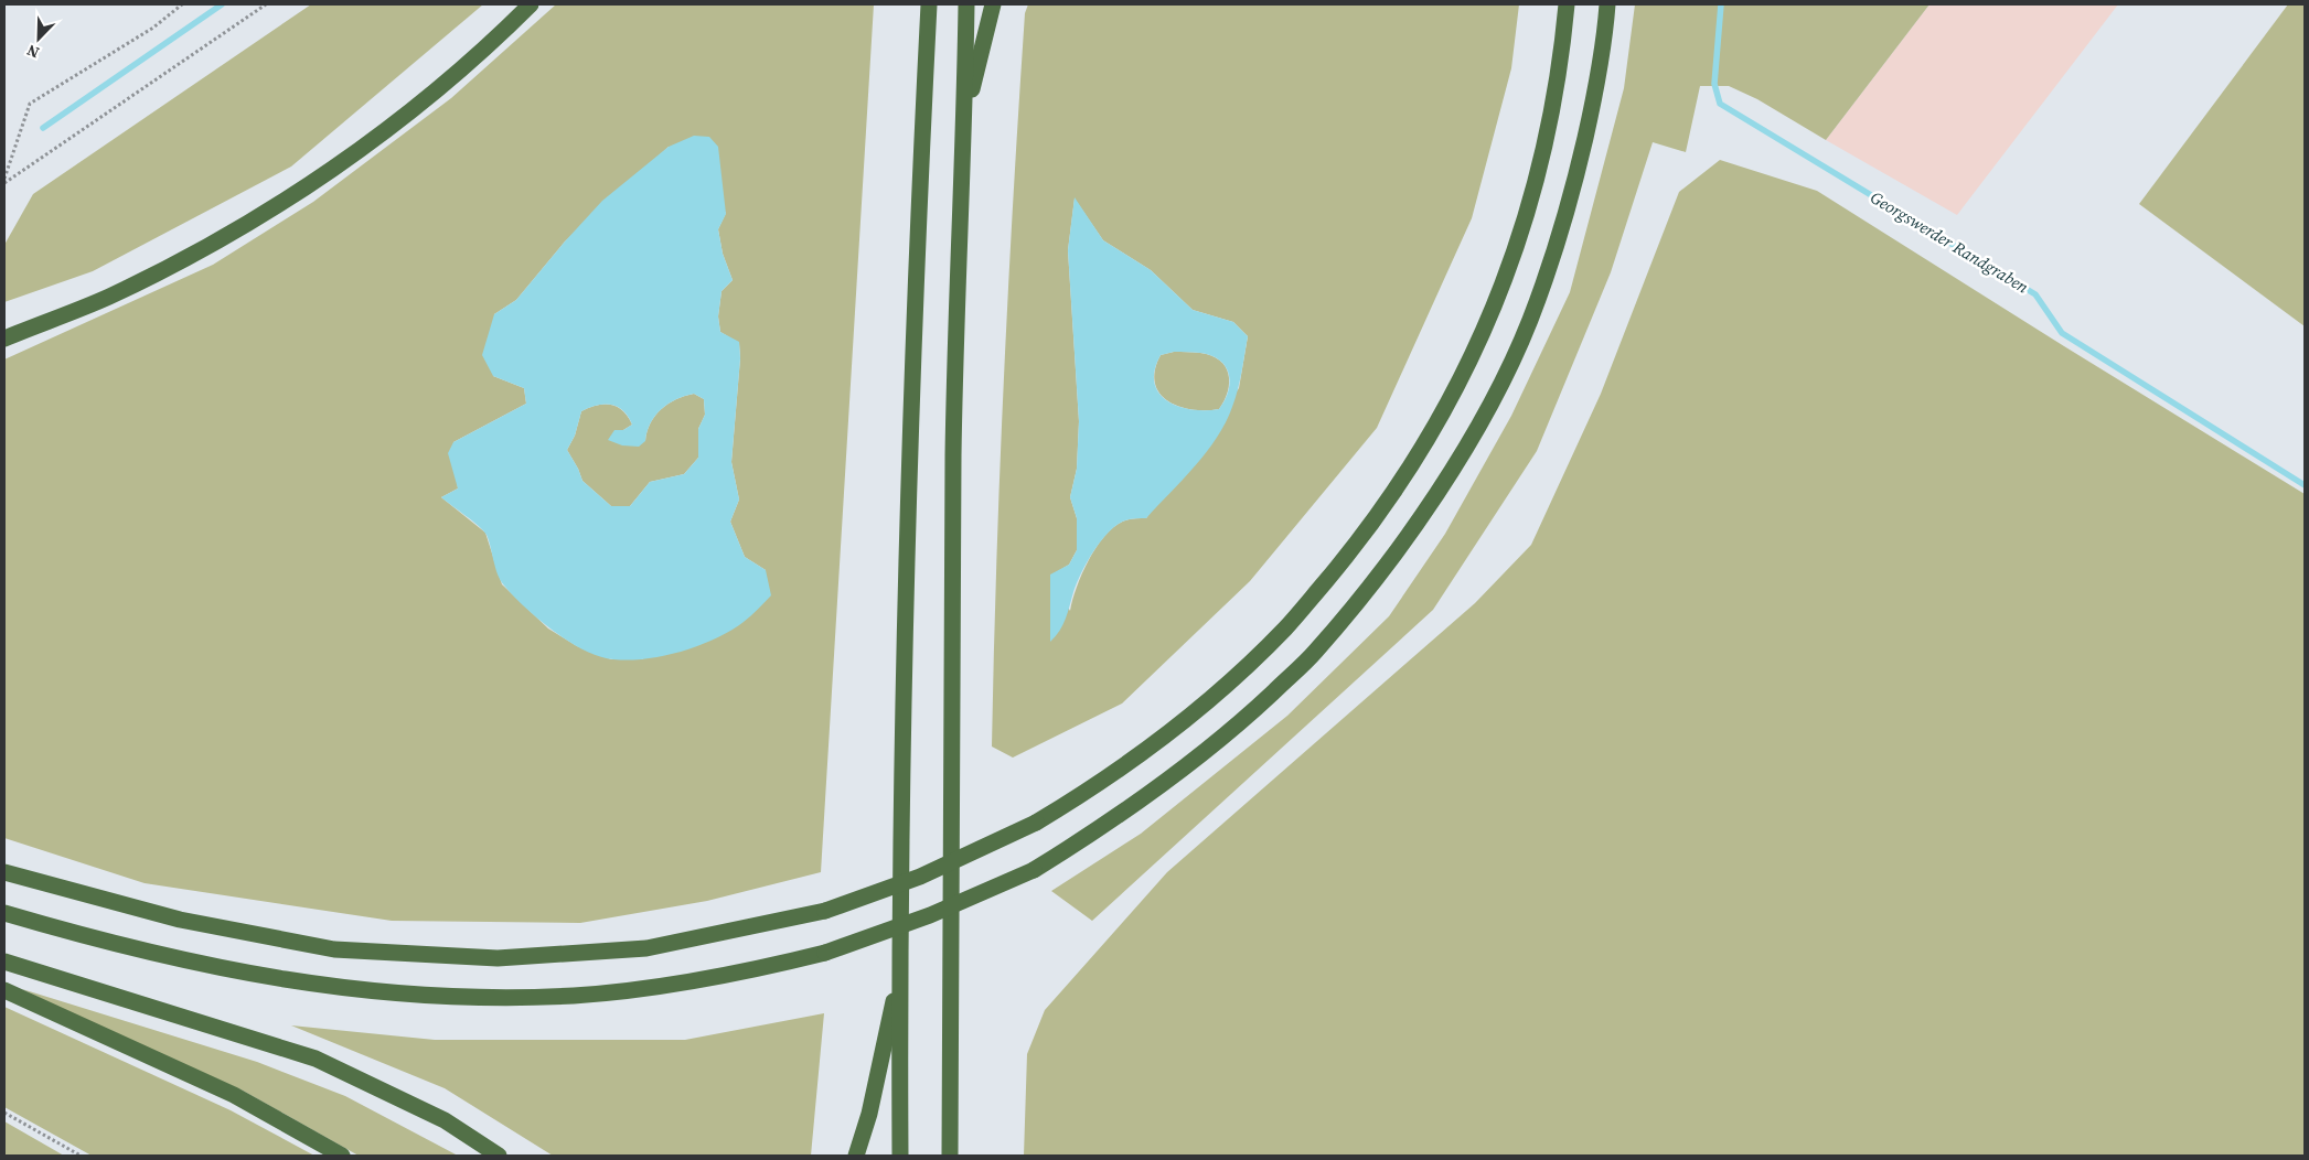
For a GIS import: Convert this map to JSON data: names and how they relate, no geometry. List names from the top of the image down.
{
  "water": ["Georgswerder Randgraben"],
  "north": "bottom left"
}
